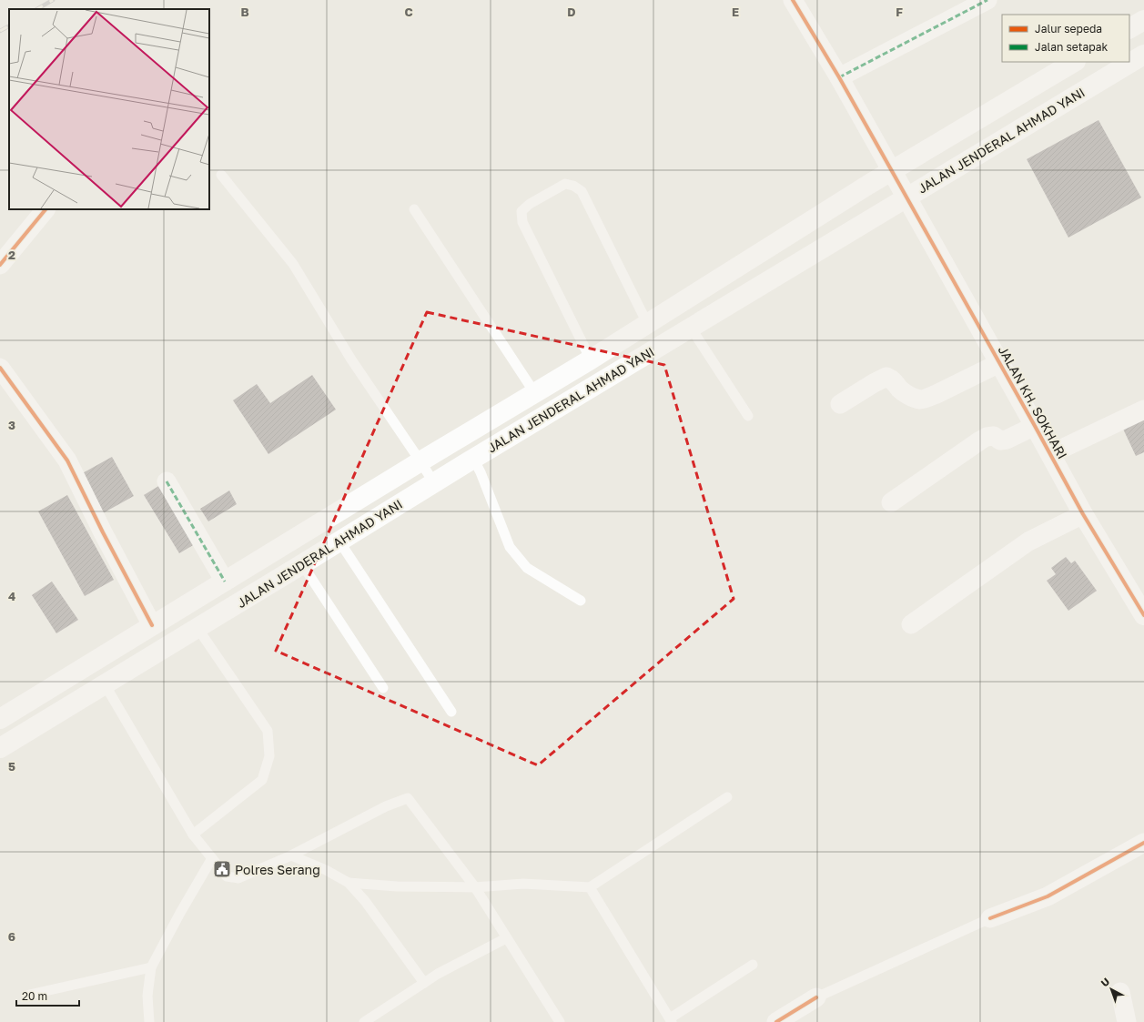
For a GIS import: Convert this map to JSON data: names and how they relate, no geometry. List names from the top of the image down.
{
  "streets": {
    "main road": ["JALAN JENDERAL AHMAD YANI", "JALAN KH. SOKHARI"]
  },
  "crossings": [
    ["JALAN JENDERAL AHMAD YANI", "JALAN KH. SOKHARI"]
  ],
  "places": {
    "public building": ["Polres Serang"]
  },
  "legend": ["Jalur sepeda", "Jalan setapak"],
  "scale_bar": "20 m",
  "north": "top left",
  "grid": {
    "columns": [
      "B",
      "C",
      "D",
      "E",
      "F"
    ],
    "rows": [
      "2",
      "3",
      "4",
      "5",
      "6"
    ]
  }
}
